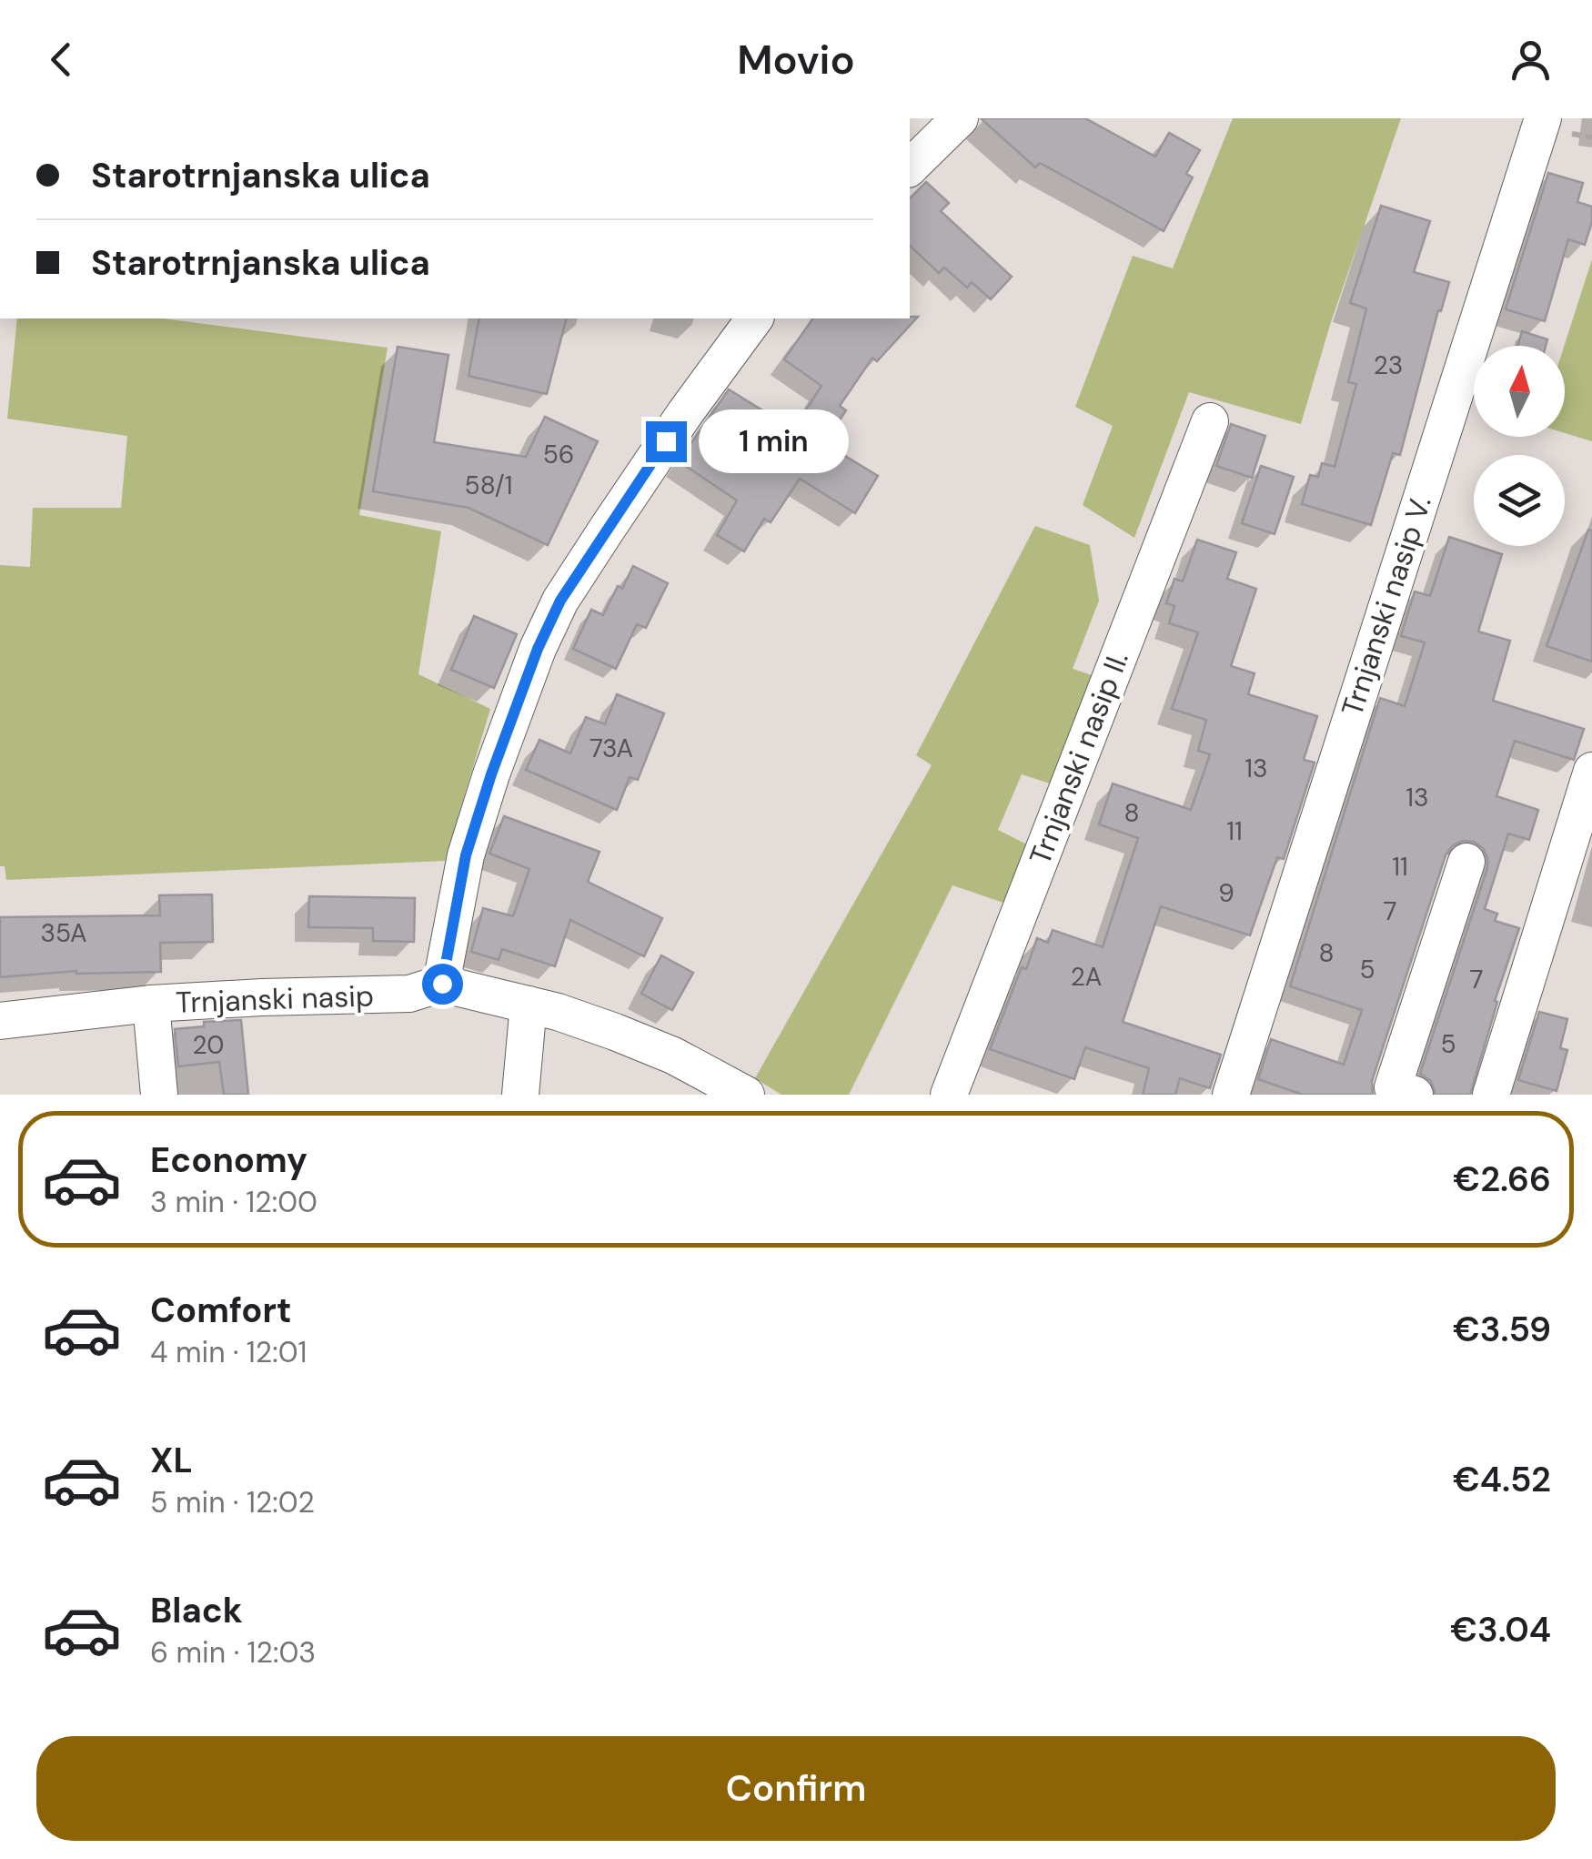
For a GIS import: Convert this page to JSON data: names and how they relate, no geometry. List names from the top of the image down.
{
  "streets": {
    "street": ["Trnjanski nasip V.", "Trnjanski nasip II.", "Trnjanski nasip"]
  },
  "house_numbers": [
    "23",
    "56",
    "58/1",
    "73A",
    "13",
    "13",
    "8",
    "11",
    "11",
    "9",
    "7",
    "35A",
    "8",
    "5",
    "2A",
    "7",
    "5",
    "20"
  ],
  "north": "top",
  "page": {
    "header": "Movio",
    "banner": ["Starotrnjanska ulica", "Starotrnjanska ulica"],
    "bubble": "1 min",
    "list": [
      {
        "name": "Economy",
        "note": "3 min · 12:00",
        "value": "€2.66"
      },
      {
        "name": "Comfort",
        "note": "4 min · 12:01",
        "value": "€3.59"
      },
      {
        "name": "XL",
        "note": "5 min · 12:02",
        "value": "€4.52"
      },
      {
        "name": "Black",
        "note": "6 min · 12:03",
        "value": "€3.04"
      }
    ],
    "buttons": "Confirm"
  }
}
